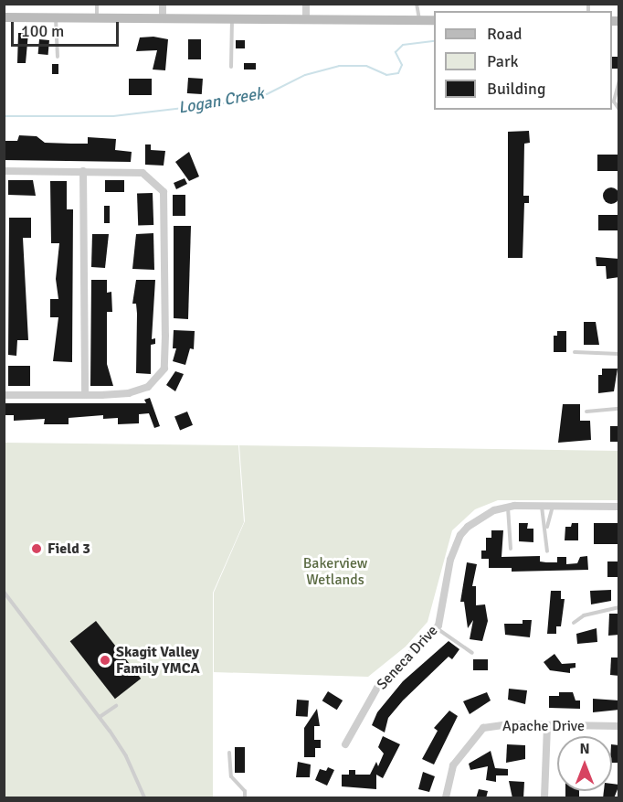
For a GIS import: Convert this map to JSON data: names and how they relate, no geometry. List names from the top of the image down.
{
  "streets": {
    "street": ["Seneca Drive", "Apache Drive"]
  },
  "water": ["Logan Creek"],
  "parks": ["Bakerview Wetlands"],
  "places": ["Field 3", "Skagit Valley Family YMCA"],
  "legend": ["Road", "Park", "Building"],
  "scale_bar": "100 m",
  "north": "top"
}
